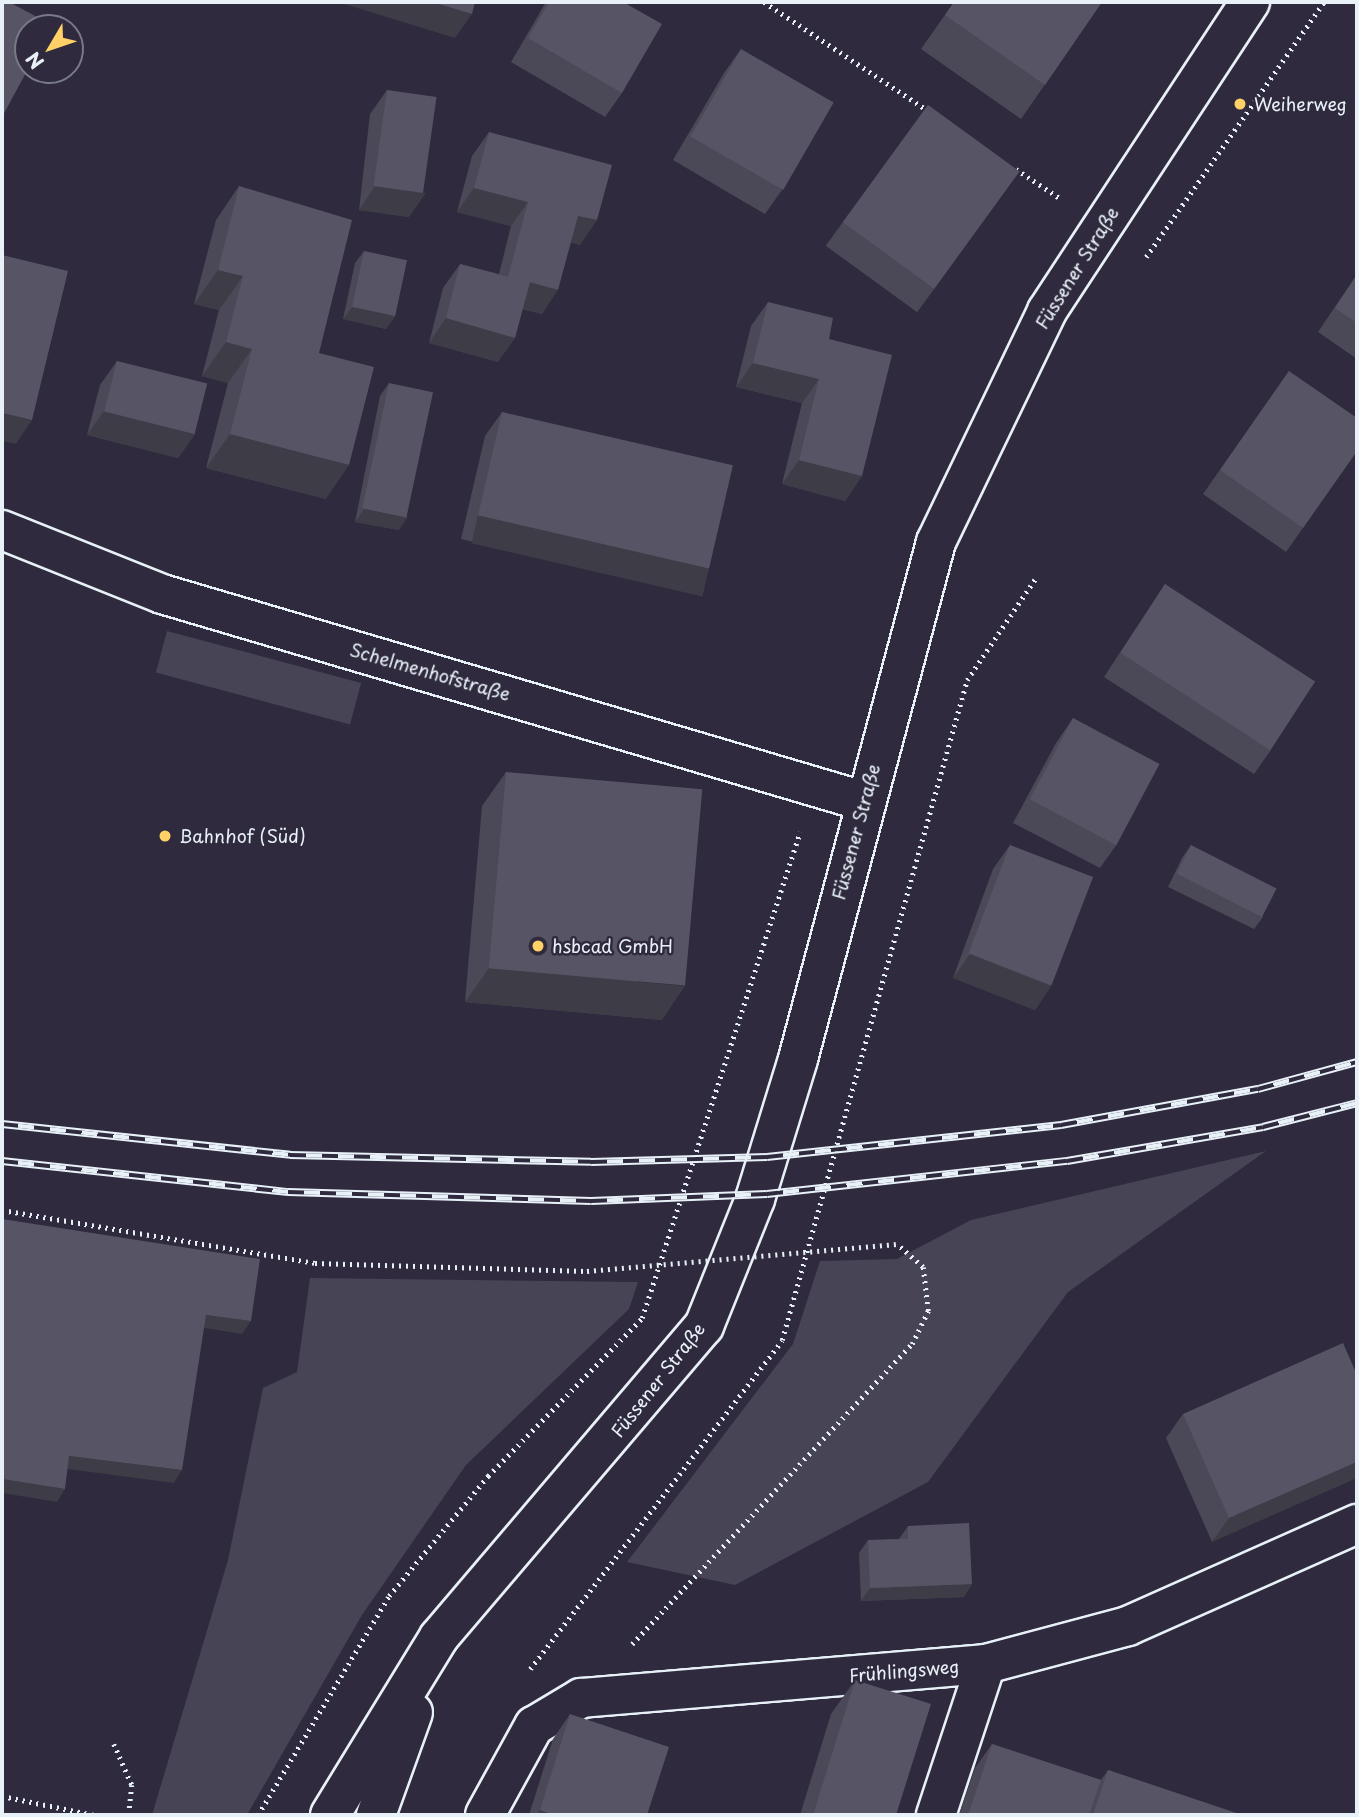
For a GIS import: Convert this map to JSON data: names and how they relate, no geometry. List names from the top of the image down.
{
  "streets": {
    "main road": ["Füssener Straße", "Schelmenhofstraße", "Frühlingsweg"]
  },
  "crossings": [
    ["Füssener Straße", "Schelmenhofstraße"]
  ],
  "places": ["Weiherweg", "Bahnhof (Süd)", "hsbcad GmbH"],
  "north": "bottom left"
}
